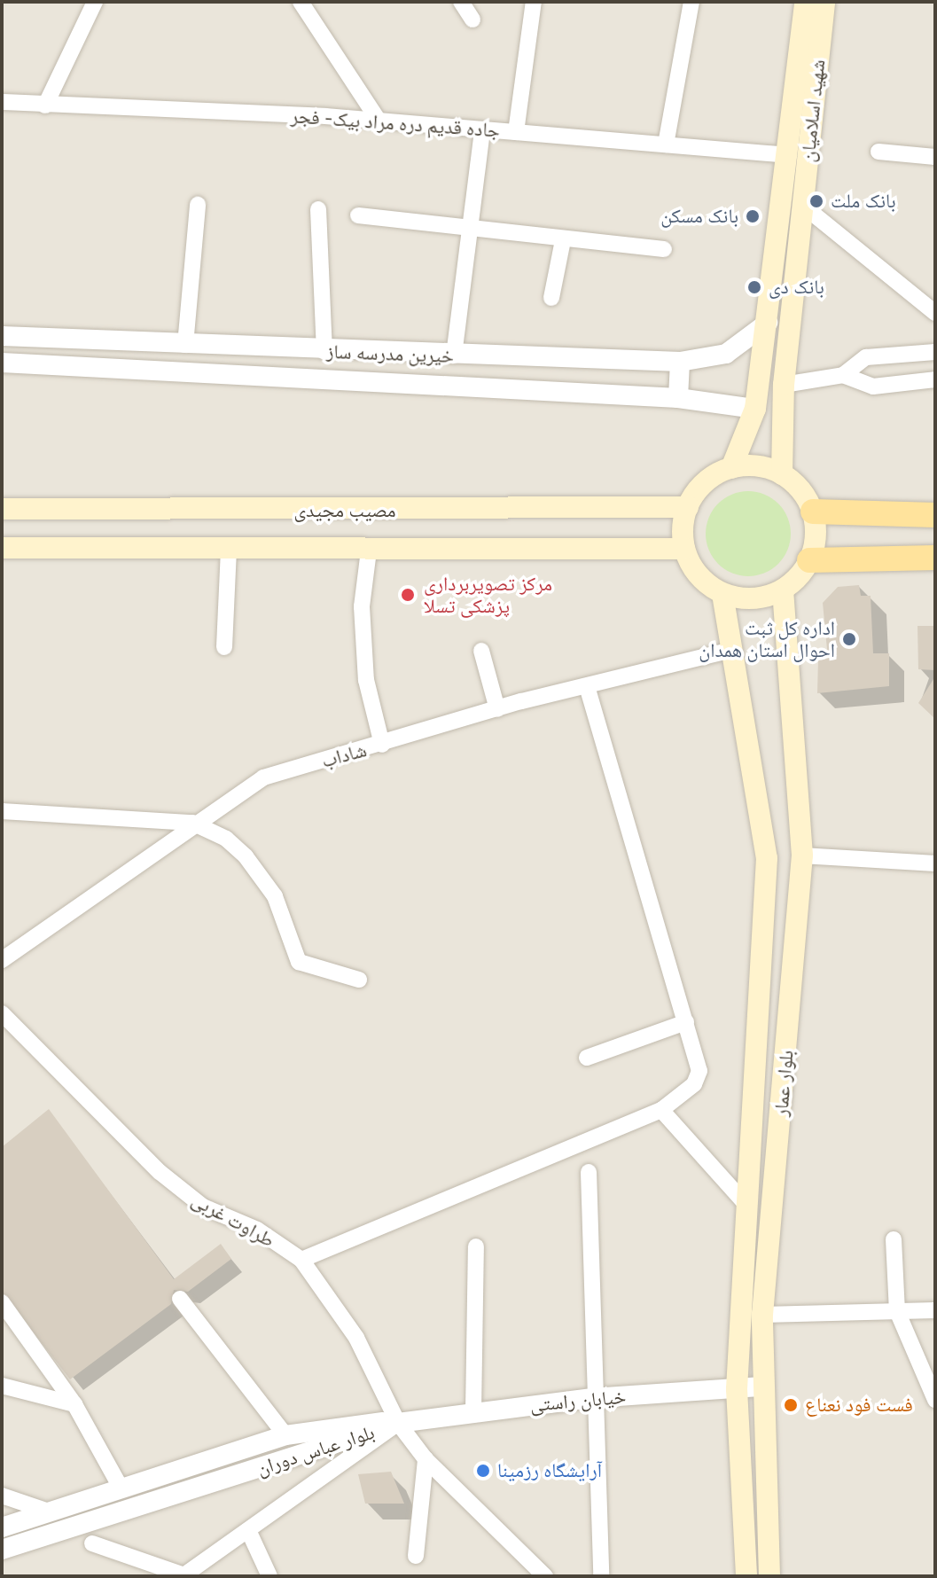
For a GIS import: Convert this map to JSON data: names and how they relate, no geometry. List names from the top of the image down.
{
  "streets": {
    "main road": ["شهید اسلامیان", "مصیب مجیدی", "بلوار عمار"],
    "street": [
      "جاده قدیم دره مراد بیک- فجر",
      "خیرین مدرسه ساز",
      "شاداب",
      "طراوت غربی",
      "خیابان راستی",
      "بلوار عباس دوران"
    ]
  },
  "crossings": [
    ["شهید اسلامیان", "جاده قدیم دره مراد بیک- فجر"],
    ["شهید اسلامیان", "خیرین مدرسه ساز"],
    ["شهید اسلامیان", "مصیب مجیدی"],
    ["شهید اسلامیان", "بلوار عمار"],
    ["مصیب مجیدی", "بلوار عمار"],
    ["شاداب", "بلوار عمار"],
    ["بلوار عمار", "خیابان راستی"],
    ["طراوت غربی", "خیابان راستی"],
    ["طراوت غربی", "بلوار عباس دوران"],
    ["خیابان راستی", "بلوار عباس دوران"]
  ],
  "places": [
    "بانک ملت",
    "بانک مسکن",
    "بانک دی",
    "مرکز تصویربرداری پزشکی تسلا",
    "اداره کل ثبت احوال استان همدان",
    "فست فود نعناع",
    "آرایشگاه رزمینا"
  ]
}
